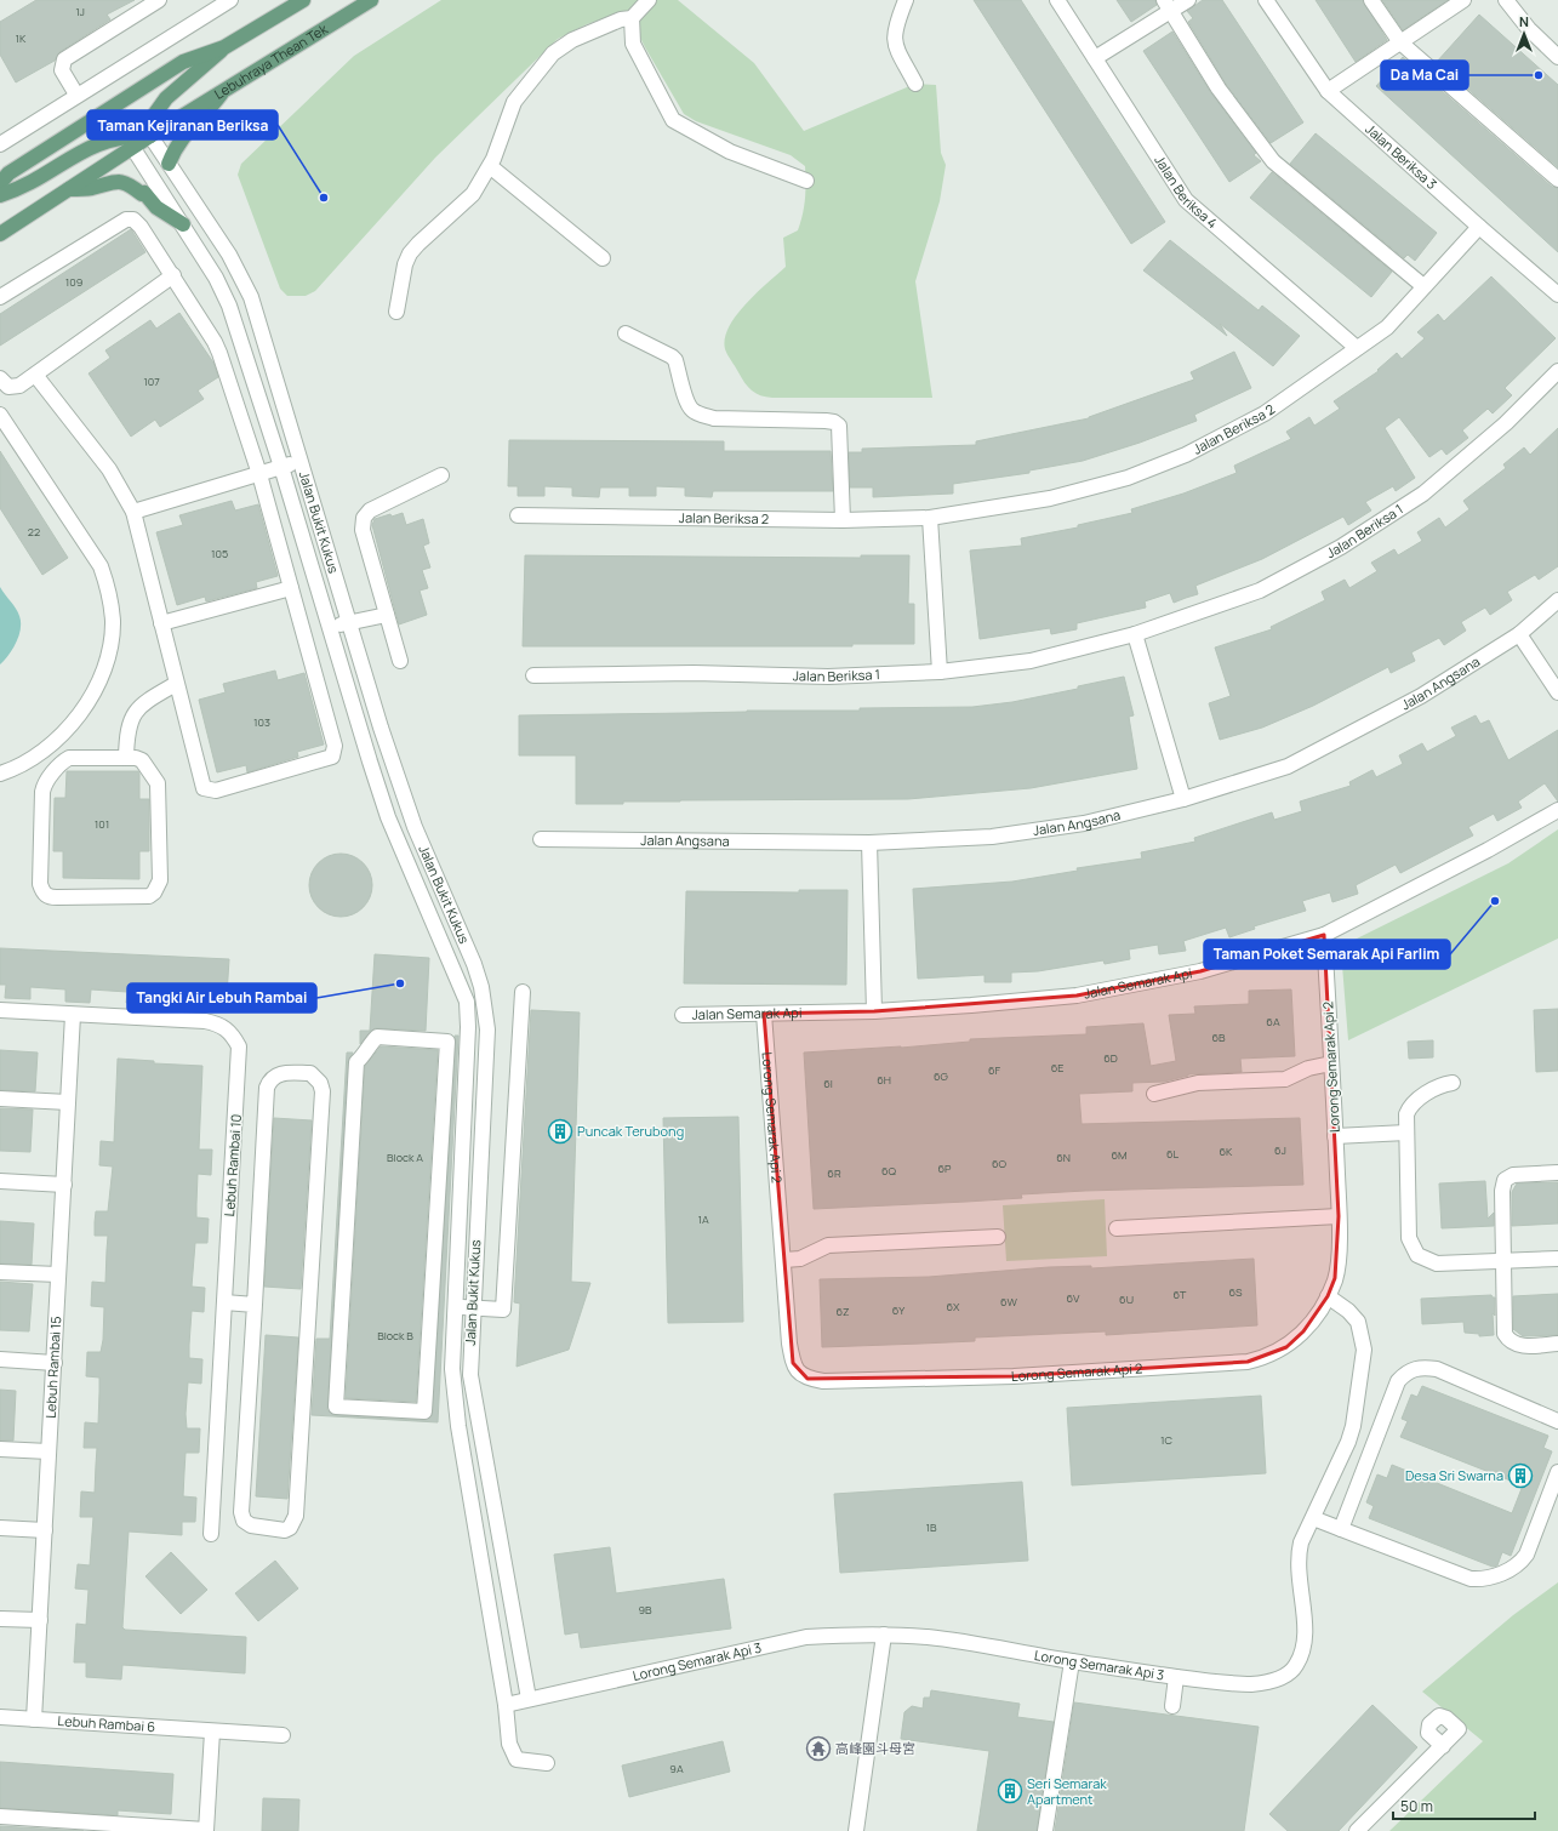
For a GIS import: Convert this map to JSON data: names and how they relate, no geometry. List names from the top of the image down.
{
  "streets": {
    "main road": ["Lebuhraya Thean Tek"],
    "street": [
      "Jalan Beriksa 3",
      "Jalan Beriksa 4",
      "Jalan Beriksa 2",
      "Jalan Bukit Kukus",
      "Jalan Beriksa 1",
      "Jalan Angsana",
      "Jalan Semarak Api",
      "Lorong Semarak Api 2",
      "Lebuh Rambai 10",
      "Lebuh Rambai 15",
      "Lorong Semarak Api 3",
      "Lebuh Rambai 6"
    ]
  },
  "crossings": [
    ["Lebuhraya Thean Tek", "Jalan Bukit Kukus"],
    ["Jalan Beriksa 3", "Jalan Beriksa 2"],
    ["Jalan Beriksa 4", "Jalan Beriksa 2"],
    ["Jalan Bukit Kukus", "Lorong Semarak Api 3"],
    ["Jalan Semarak Api", "Lorong Semarak Api 2"],
    ["Lorong Semarak Api 2", "Lorong Semarak Api 3"],
    ["Lebuh Rambai 10", "Lebuh Rambai 15"],
    ["Lebuh Rambai 15", "Lebuh Rambai 6"]
  ],
  "places": {
    "other": [
      "Da Ma Cai",
      "Taman Kejiranan Beriksa",
      "Taman Poket Semarak Api Farlim",
      "Tangki Air Lebuh Rambai"
    ],
    "building": ["Puncak Terubong", "Desa Sri Swarna", "Seri Semarak Apartment"],
    "temple": ["高峰園斗母宮"]
  },
  "house_numbers": [
    "1J",
    "1K",
    "109",
    "107",
    "22",
    "105",
    "103",
    "101",
    "6A",
    "6B",
    "6D",
    "6E",
    "6F",
    "6G",
    "6H",
    "6I",
    "6J",
    "6K",
    "6L",
    "6M",
    "Block A",
    "6N",
    "6O",
    "6P",
    "6Q",
    "6R",
    "1A",
    "6S",
    "6T",
    "6V",
    "6U",
    "6W",
    "6X",
    "6Y",
    "6Z",
    "Block B",
    "1C",
    "1B",
    "9B",
    "9A"
  ],
  "scale_bar": "50 m",
  "north": "top"
}
